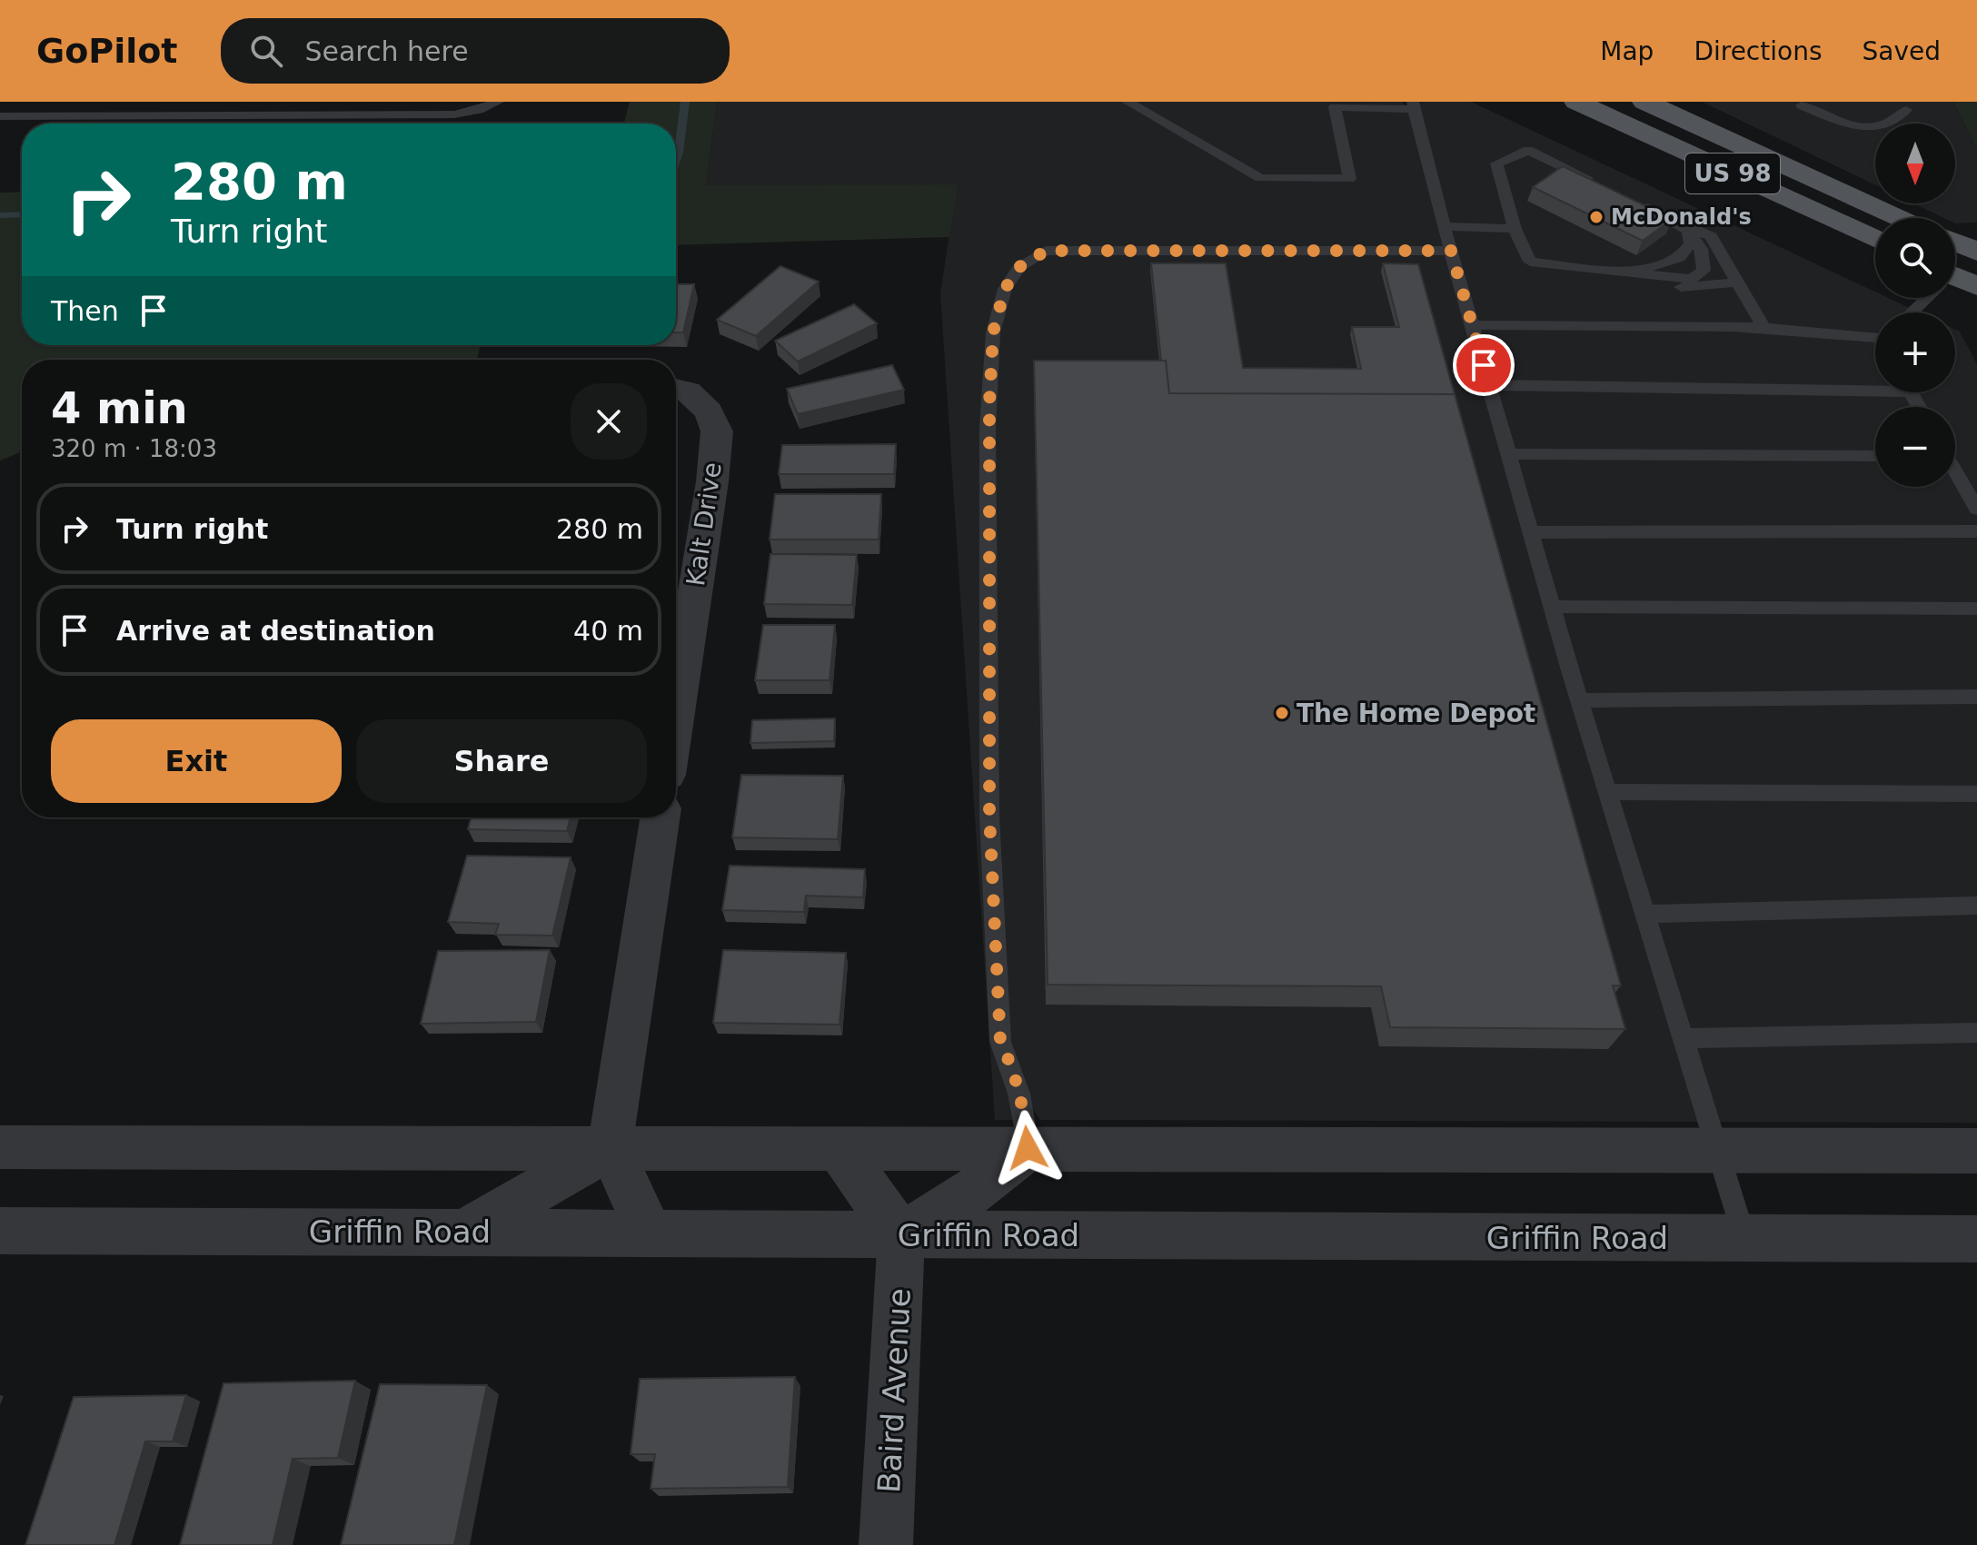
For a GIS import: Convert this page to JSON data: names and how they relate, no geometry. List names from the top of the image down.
{
  "streets": {
    "main road": ["US 98"],
    "street": ["Kalt Drive", "Griffin Road", "Baird Avenue"]
  },
  "crossings": [
    ["Griffin Road", "Baird Avenue"]
  ],
  "places": ["McDonald's", "The Home Depot"],
  "north": "bottom",
  "page": {
    "header": "GoPilot",
    "search": "Search here",
    "nav": ["Map", "Directions", "Saved"],
    "map_buttons": ["+", "−"],
    "turn": ["280 m", "Turn right"],
    "then": "Then",
    "heading": ["4 min", "320 m · 18:03"],
    "list": [
      {
        "name": "Turn right",
        "value": "280 m"
      },
      {
        "name": "Arrive at destination",
        "value": "40 m"
      }
    ],
    "buttons": ["Exit", "Share"]
  }
}
